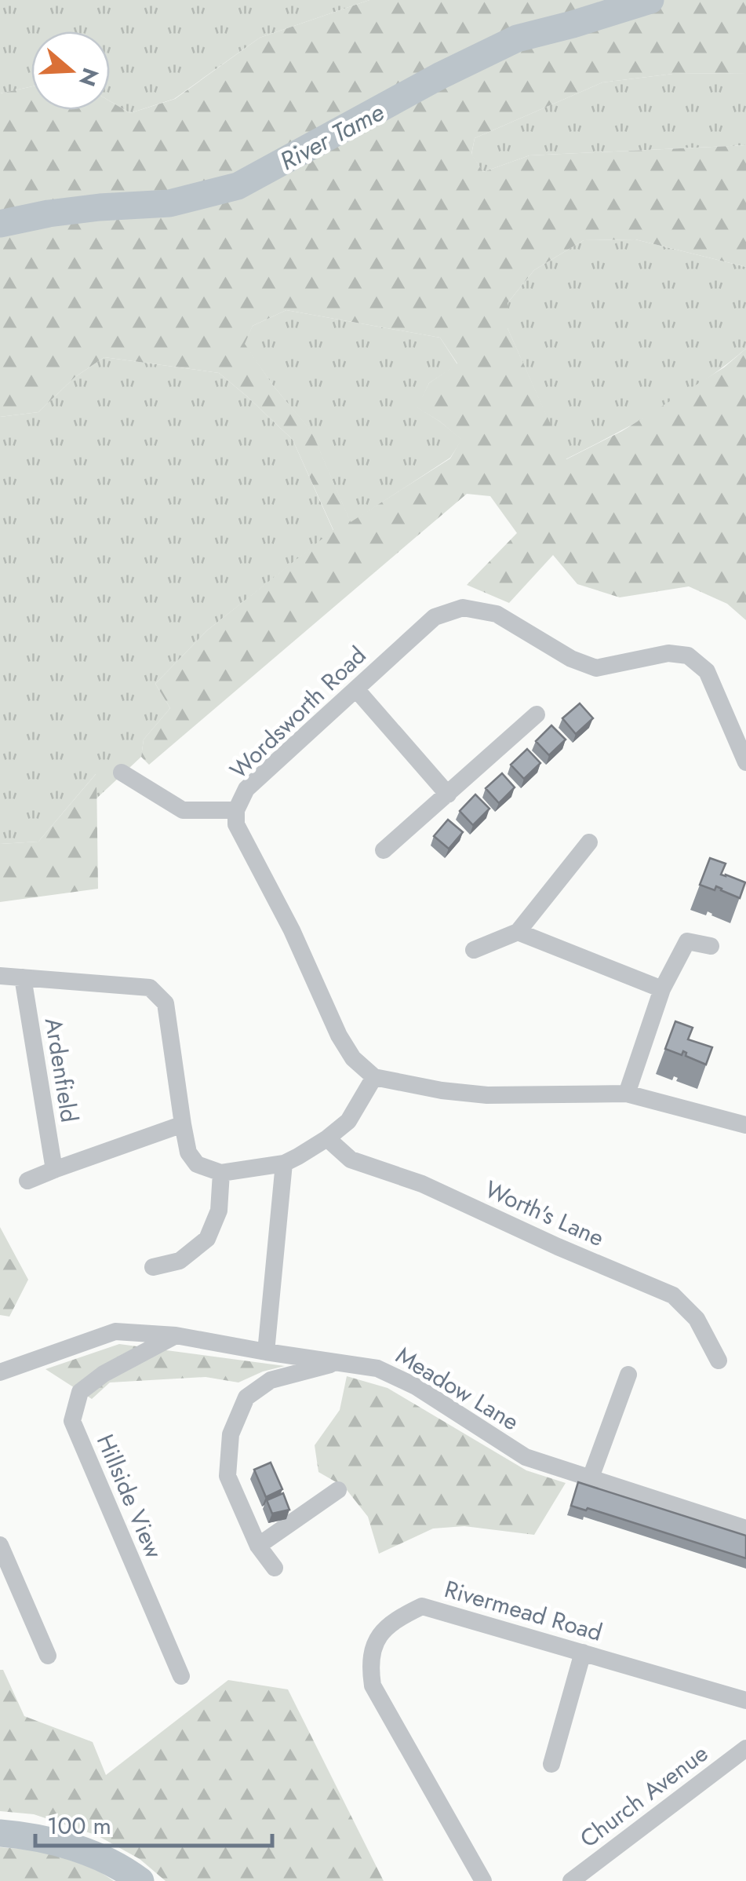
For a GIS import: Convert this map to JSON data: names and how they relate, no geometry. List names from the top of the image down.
{
  "streets": {
    "street": [
      "Wordsworth Road",
      "Ardenfield",
      "Worth's Lane",
      "Meadow Lane",
      "Hillside View",
      "Rivermead Road",
      "Church Avenue"
    ]
  },
  "crossings": [
    ["Meadow Lane", "Hillside View"]
  ],
  "water": ["River Tame"],
  "scale_bar": "100 m",
  "north": "right"
}
